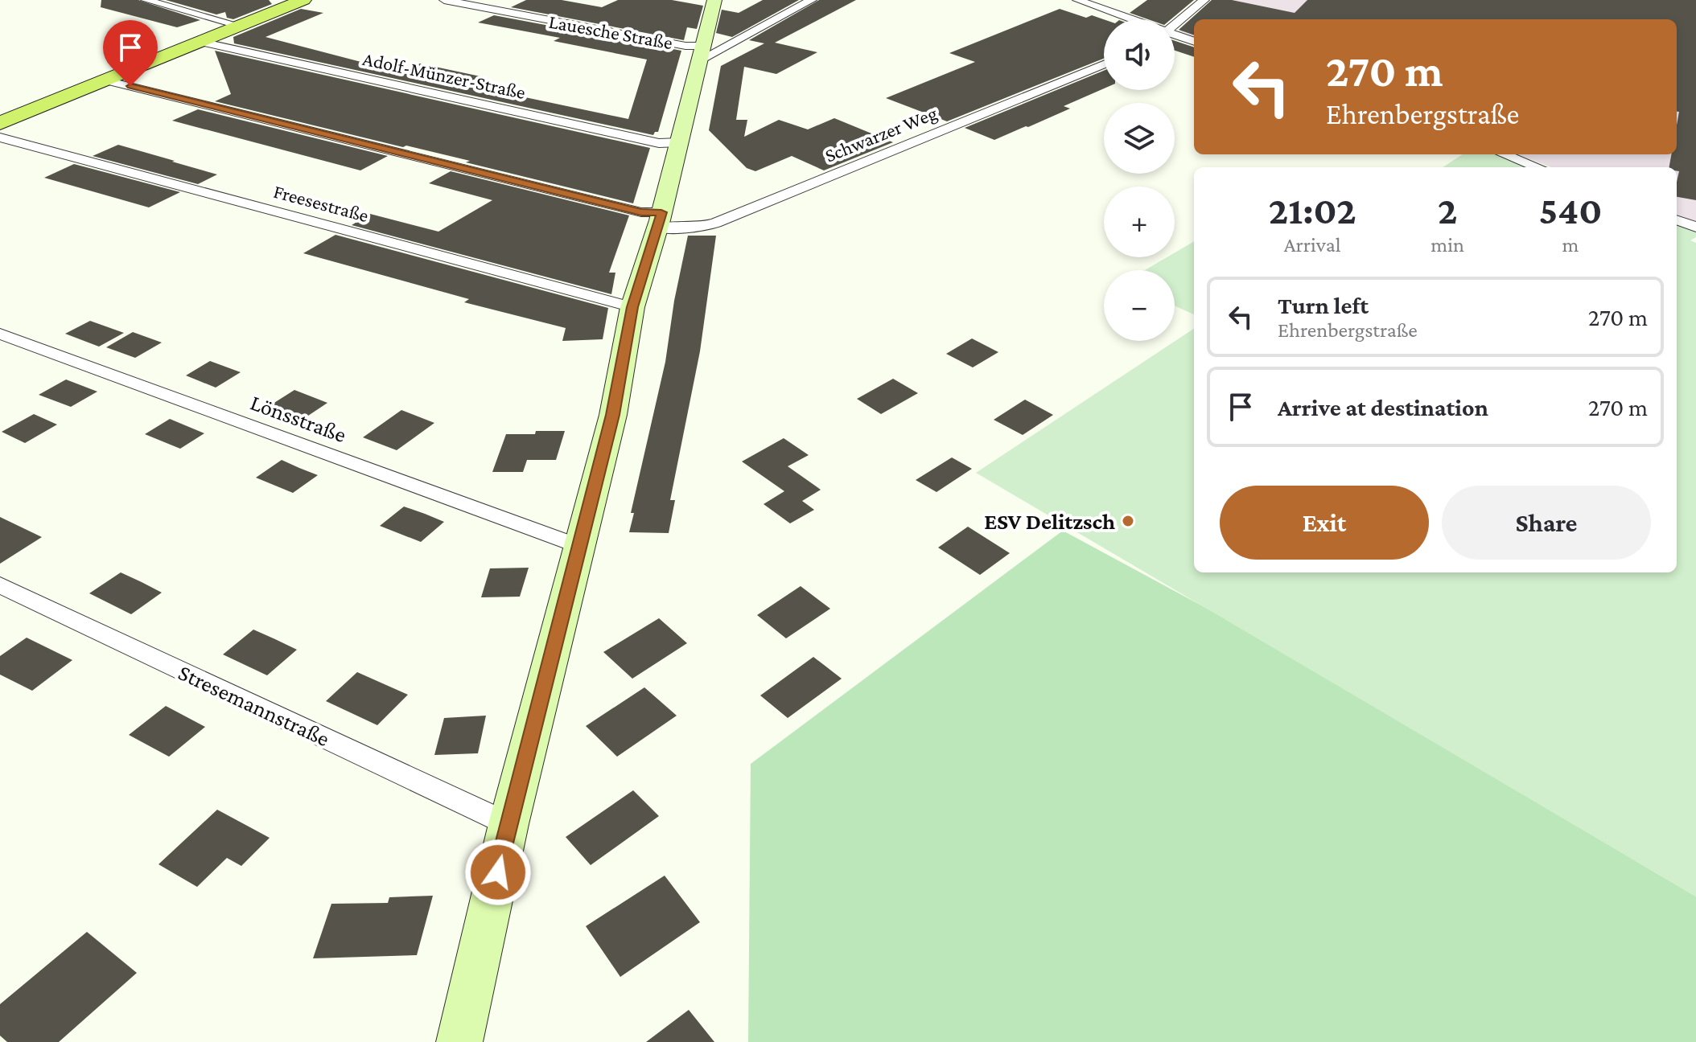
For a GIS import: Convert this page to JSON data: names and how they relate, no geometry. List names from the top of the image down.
{
  "streets": {
    "street": [
      "Lauesche Straße",
      "Adolf-Münzer-Straße",
      "Schwarzer Weg",
      "Freesestraße",
      "Lönsstraße",
      "Stresemannstraße"
    ]
  },
  "crossings": [
    ["Lauesche Straße", "Adolf-Münzer-Straße"],
    ["Lauesche Straße", "Schwarzer Weg"],
    ["Lauesche Straße", "Freesestraße"],
    ["Lauesche Straße", "Lönsstraße"],
    ["Lauesche Straße", "Stresemannstraße"]
  ],
  "places": ["ESV Delitzsch"],
  "page": {
    "map_buttons": ["+", "−"],
    "turn": ["270 m", "Ehrenbergstraße"],
    "eta": [
      "21:02",
      "Arrival",
      "2",
      "min",
      "540",
      "m"
    ],
    "list": [
      {
        "name": "Turn left",
        "note": "Ehrenbergstraße",
        "value": "270 m"
      },
      {
        "name": "Arrive at destination",
        "value": "270 m"
      }
    ],
    "buttons": ["Exit", "Share"]
  }
}
